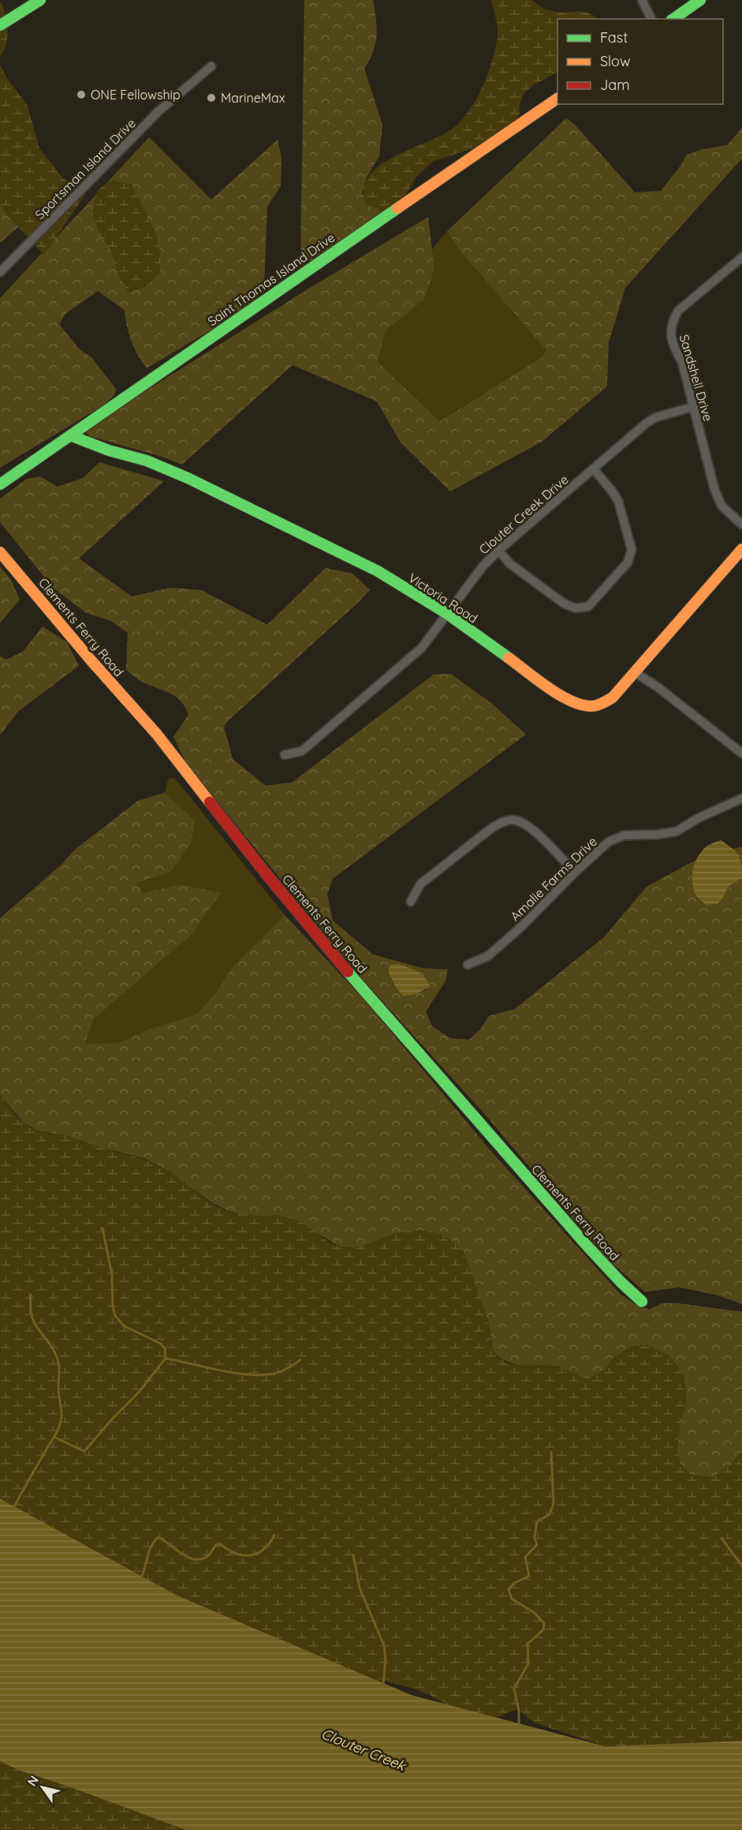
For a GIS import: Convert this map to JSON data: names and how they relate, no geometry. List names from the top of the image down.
{
  "streets": {
    "main road": ["Saint Thomas Island Drive", "Victoria Road", "Clements Ferry Road"],
    "street": [
      "Sportsman Island Drive",
      "Sandshell Drive",
      "Clouter Creek Drive",
      "Amalie Farms Drive"
    ]
  },
  "crossings": [
    ["Saint Thomas Island Drive", "Victoria Road"],
    ["Sandshell Drive", "Clouter Creek Drive"],
    ["Clouter Creek Drive", "Victoria Road"]
  ],
  "water": ["Clouter Creek"],
  "places": ["ONE Fellowship", "MarineMax"],
  "legend": ["Fast", "Slow", "Jam"],
  "north": "top left"
}
